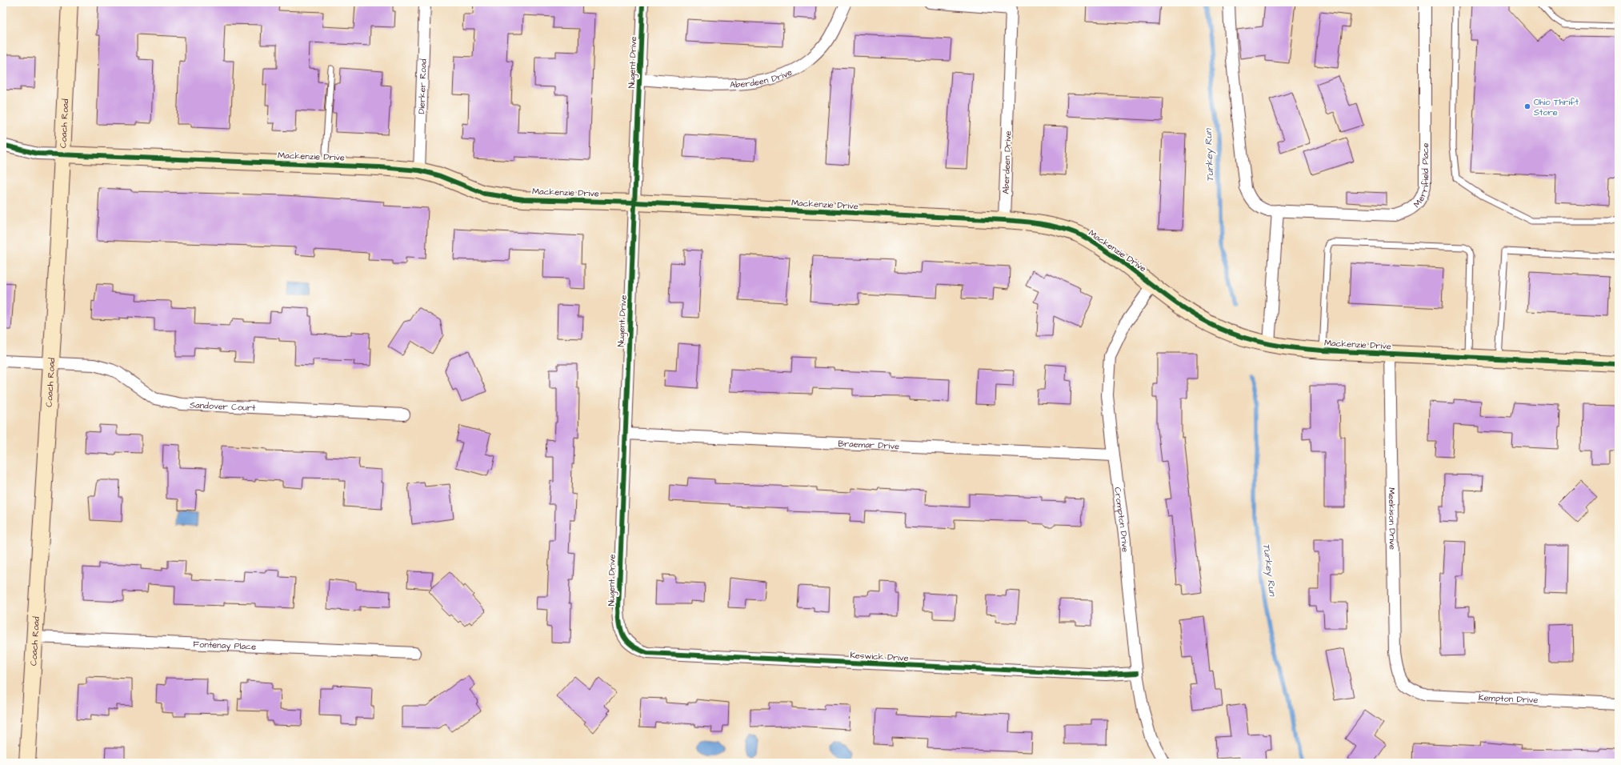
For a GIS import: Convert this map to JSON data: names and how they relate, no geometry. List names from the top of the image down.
{
  "streets": {
    "street": [
      "Nugent Drive",
      "Aberdeen Drive",
      "Dierker Road",
      "Coach Road",
      "Mackenzie Drive",
      "Merrifield Place",
      "Sandover Court",
      "Braemar Drive",
      "Meekison Drive",
      "Crompton Drive",
      "Fontenay Place",
      "Keswick Drive",
      "Kempton Drive"
    ]
  },
  "crossings": [
    ["Nugent Drive", "Aberdeen Drive"],
    ["Nugent Drive", "Mackenzie Drive"],
    ["Nugent Drive", "Braemar Drive"],
    ["Nugent Drive", "Keswick Drive"],
    ["Aberdeen Drive", "Mackenzie Drive"],
    ["Dierker Road", "Mackenzie Drive"],
    ["Coach Road", "Mackenzie Drive"],
    ["Coach Road", "Sandover Court"],
    ["Coach Road", "Fontenay Place"],
    ["Mackenzie Drive", "Meekison Drive"],
    ["Mackenzie Drive", "Crompton Drive"],
    ["Braemar Drive", "Crompton Drive"],
    ["Meekison Drive", "Kempton Drive"],
    ["Crompton Drive", "Keswick Drive"]
  ],
  "water": ["Turkey Run"],
  "places": ["Ohio Thrift Store"]
}
